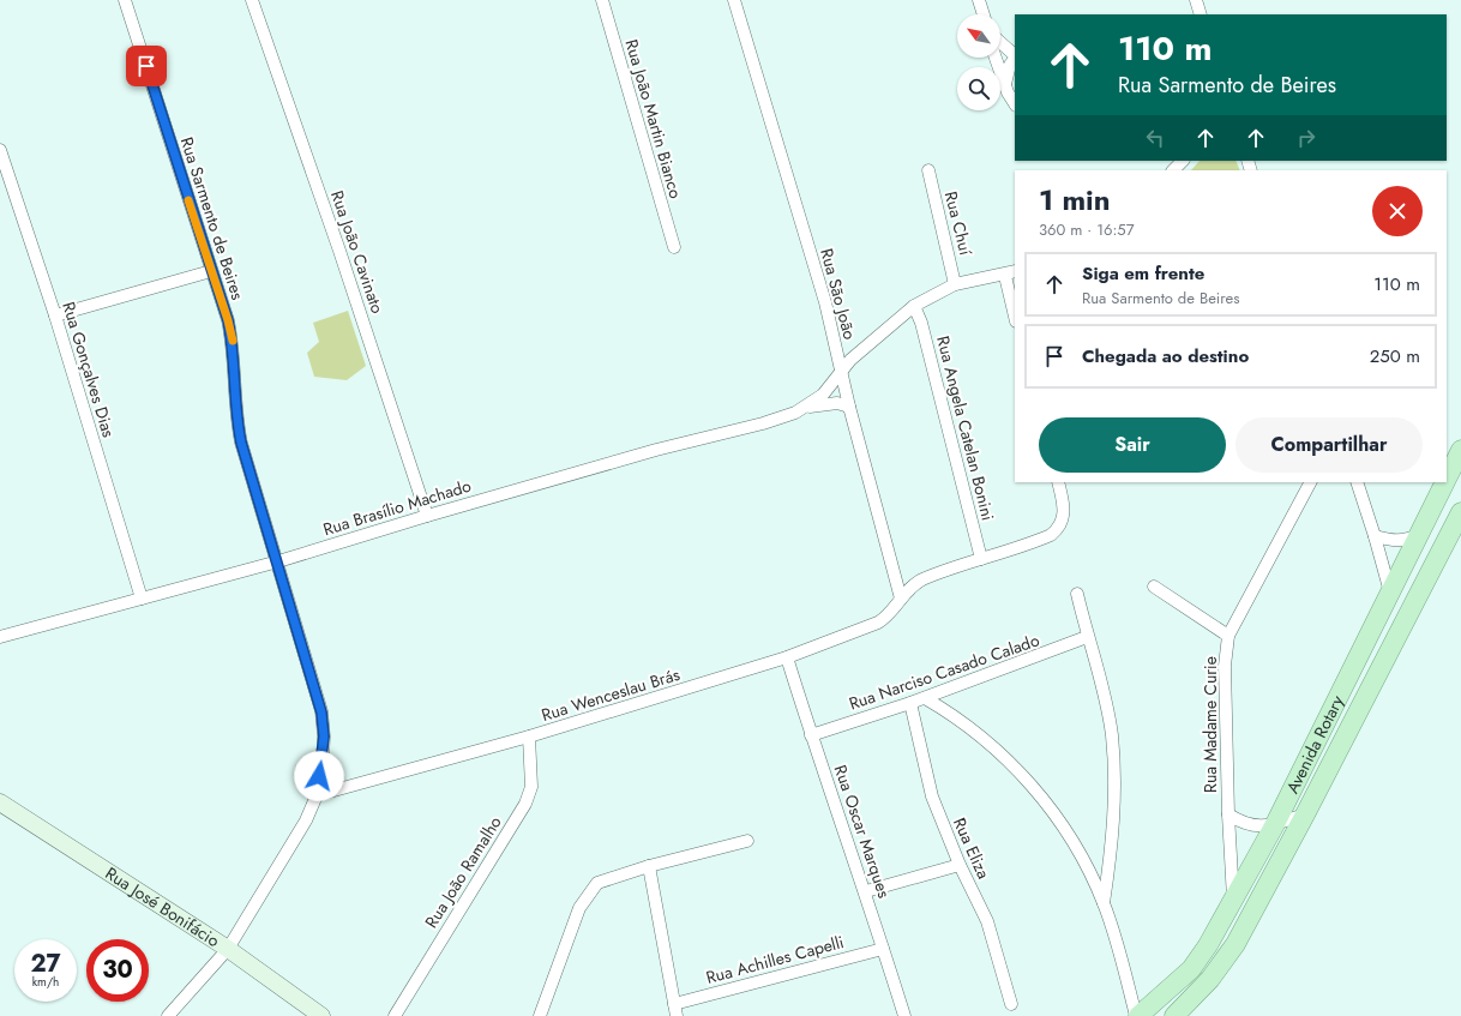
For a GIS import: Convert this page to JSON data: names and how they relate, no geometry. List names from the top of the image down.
{
  "streets": {
    "main road": ["Avenida Rotary"],
    "street": [
      "Rua João Martin Bianco",
      "Rua Sarmento de Beires",
      "Rua Chuí",
      "Rua João Cavinato",
      "Rua São João",
      "Rua Gonçalves Dias",
      "Rua Angela Catelan Bonini",
      "Rua Brasílio Machado",
      "Rua Narciso Casado Calado",
      "Rua Wenceslau Brás",
      "Rua Madame Curie",
      "Rua Oscar Marques",
      "Rua Eliza",
      "Rua João Ramalho",
      "Rua José Bonifácio",
      "Rua Achilles Capelli"
    ]
  },
  "crossings": [
    ["Rua Sarmento de Beires", "Rua Brasílio Machado"],
    ["Rua Sarmento de Beires", "Rua Wenceslau Brás"],
    ["Rua Sarmento de Beires", "Rua José Bonifácio"],
    ["Rua Chuí", "Rua Brasílio Machado"],
    ["Rua João Cavinato", "Rua Brasílio Machado"],
    ["Rua São João", "Rua Brasílio Machado"],
    ["Rua São João", "Rua Wenceslau Brás"],
    ["Rua Gonçalves Dias", "Rua Brasílio Machado"],
    ["Rua Angela Catelan Bonini", "Rua Brasílio Machado"],
    ["Rua Angela Catelan Bonini", "Rua Wenceslau Brás"],
    ["Rua Narciso Casado Calado", "Rua Oscar Marques"],
    ["Rua Narciso Casado Calado", "Rua Eliza"],
    ["Rua Wenceslau Brás", "Rua Oscar Marques"],
    ["Rua Wenceslau Brás", "Rua João Ramalho"],
    ["Rua Madame Curie", "Avenida Rotary"],
    ["Rua Oscar Marques", "Rua Achilles Capelli"]
  ],
  "north": "top left",
  "page": {
    "turn": ["110 m", "Rua Sarmento de Beires"],
    "heading": ["1 min", "360 m · 16:57"],
    "list": [
      {
        "name": "Siga em frente",
        "note": "Rua Sarmento de Beires",
        "value": "110 m"
      },
      {
        "name": "Chegada ao destino",
        "value": "250 m"
      }
    ],
    "buttons": ["Sair", "Compartilhar"],
    "speed": "27 km/h",
    "limit": "30"
  }
}
